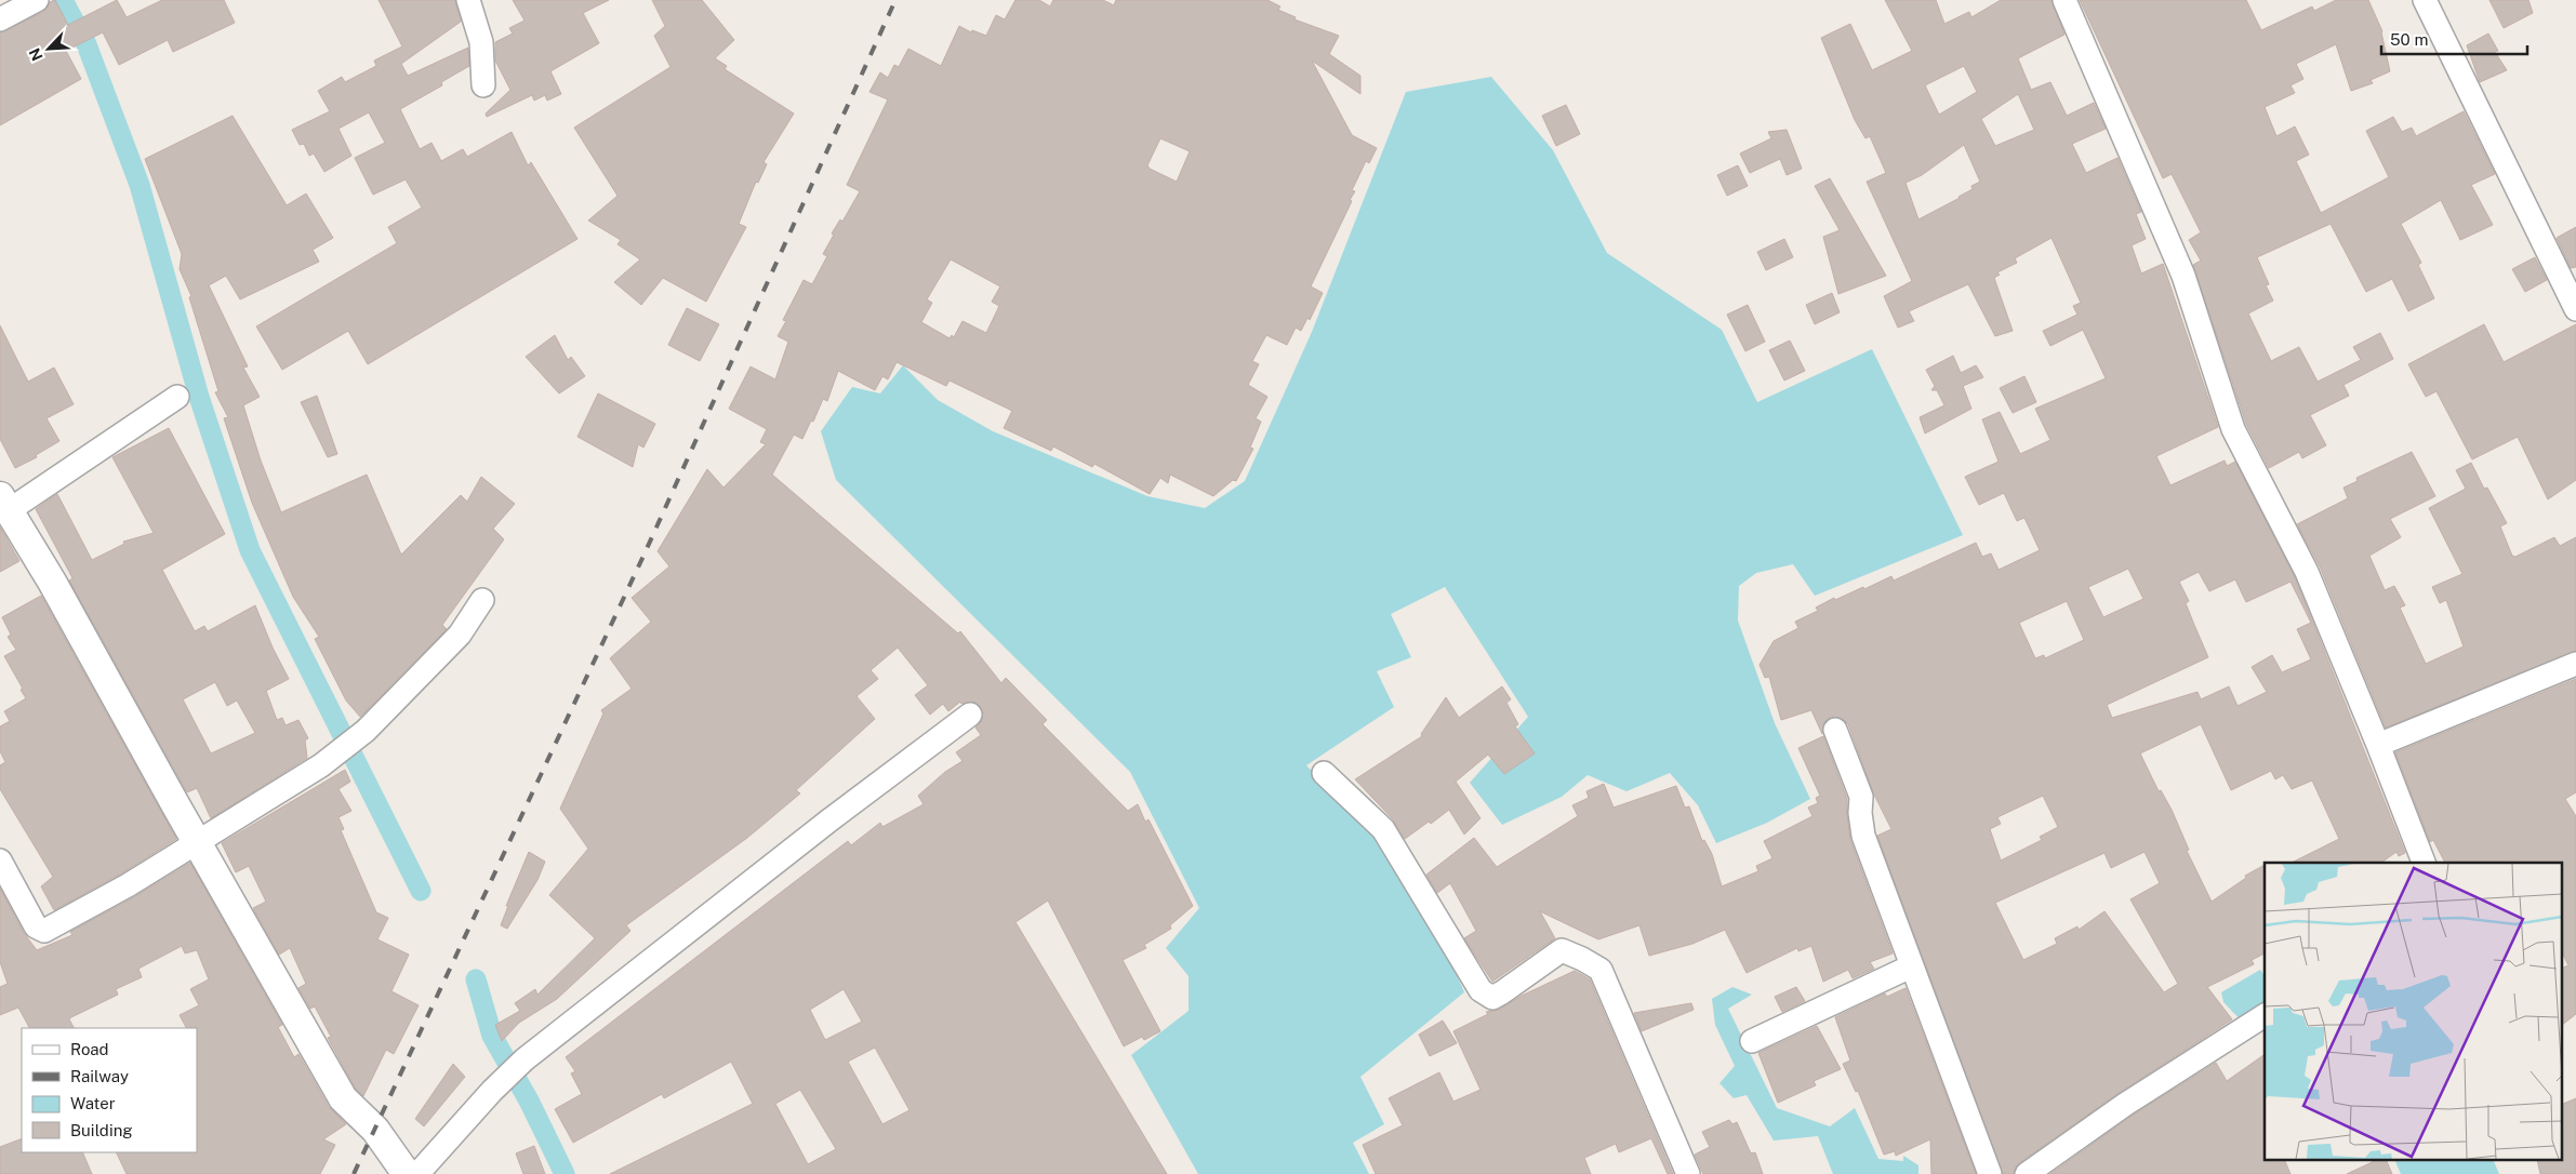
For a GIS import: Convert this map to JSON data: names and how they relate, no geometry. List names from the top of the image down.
{
  "legend": [
    "Road",
    "Railway",
    "Water",
    "Building"
  ],
  "scale_bar": "50 m",
  "north": "bottom left"
}
